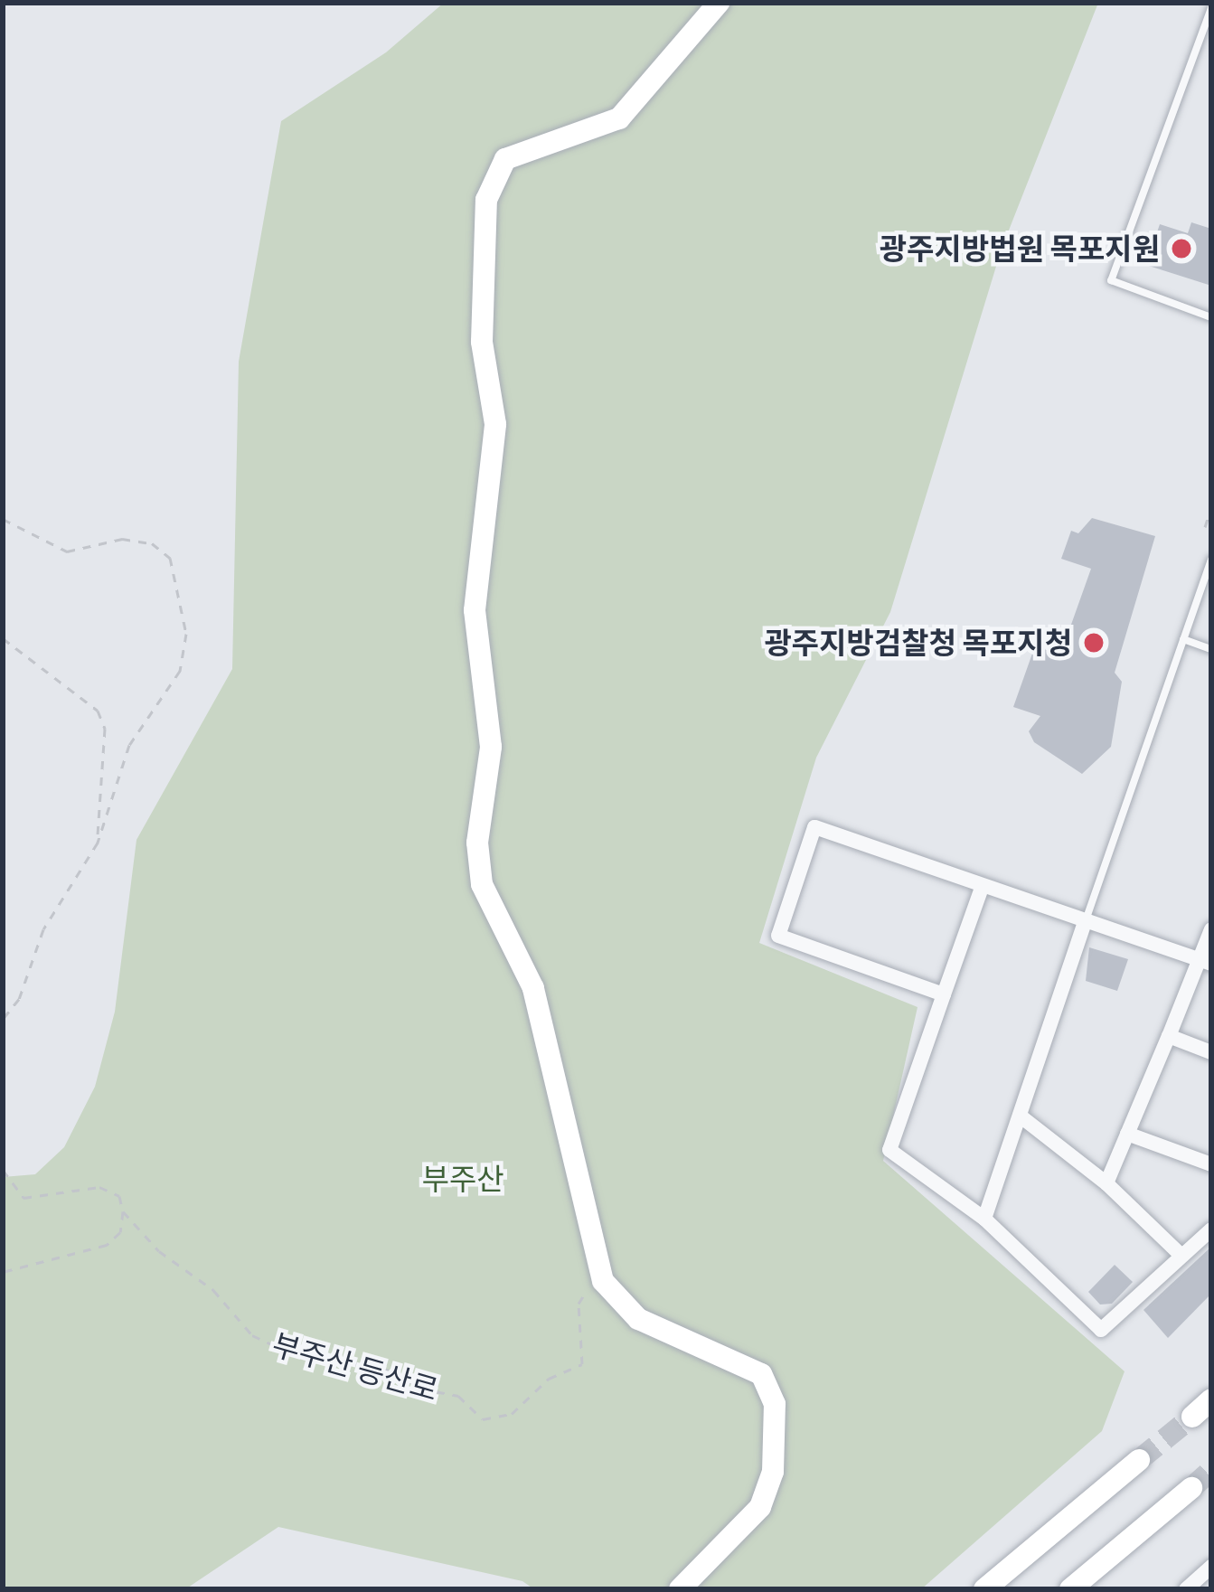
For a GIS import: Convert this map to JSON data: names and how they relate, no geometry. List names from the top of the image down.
{
  "streets": {
    "path": ["부주산 등산로"]
  },
  "parks": ["부주산"],
  "places": ["광주지방법원 목포지원", "광주지방검찰청 목포지청"]
}
